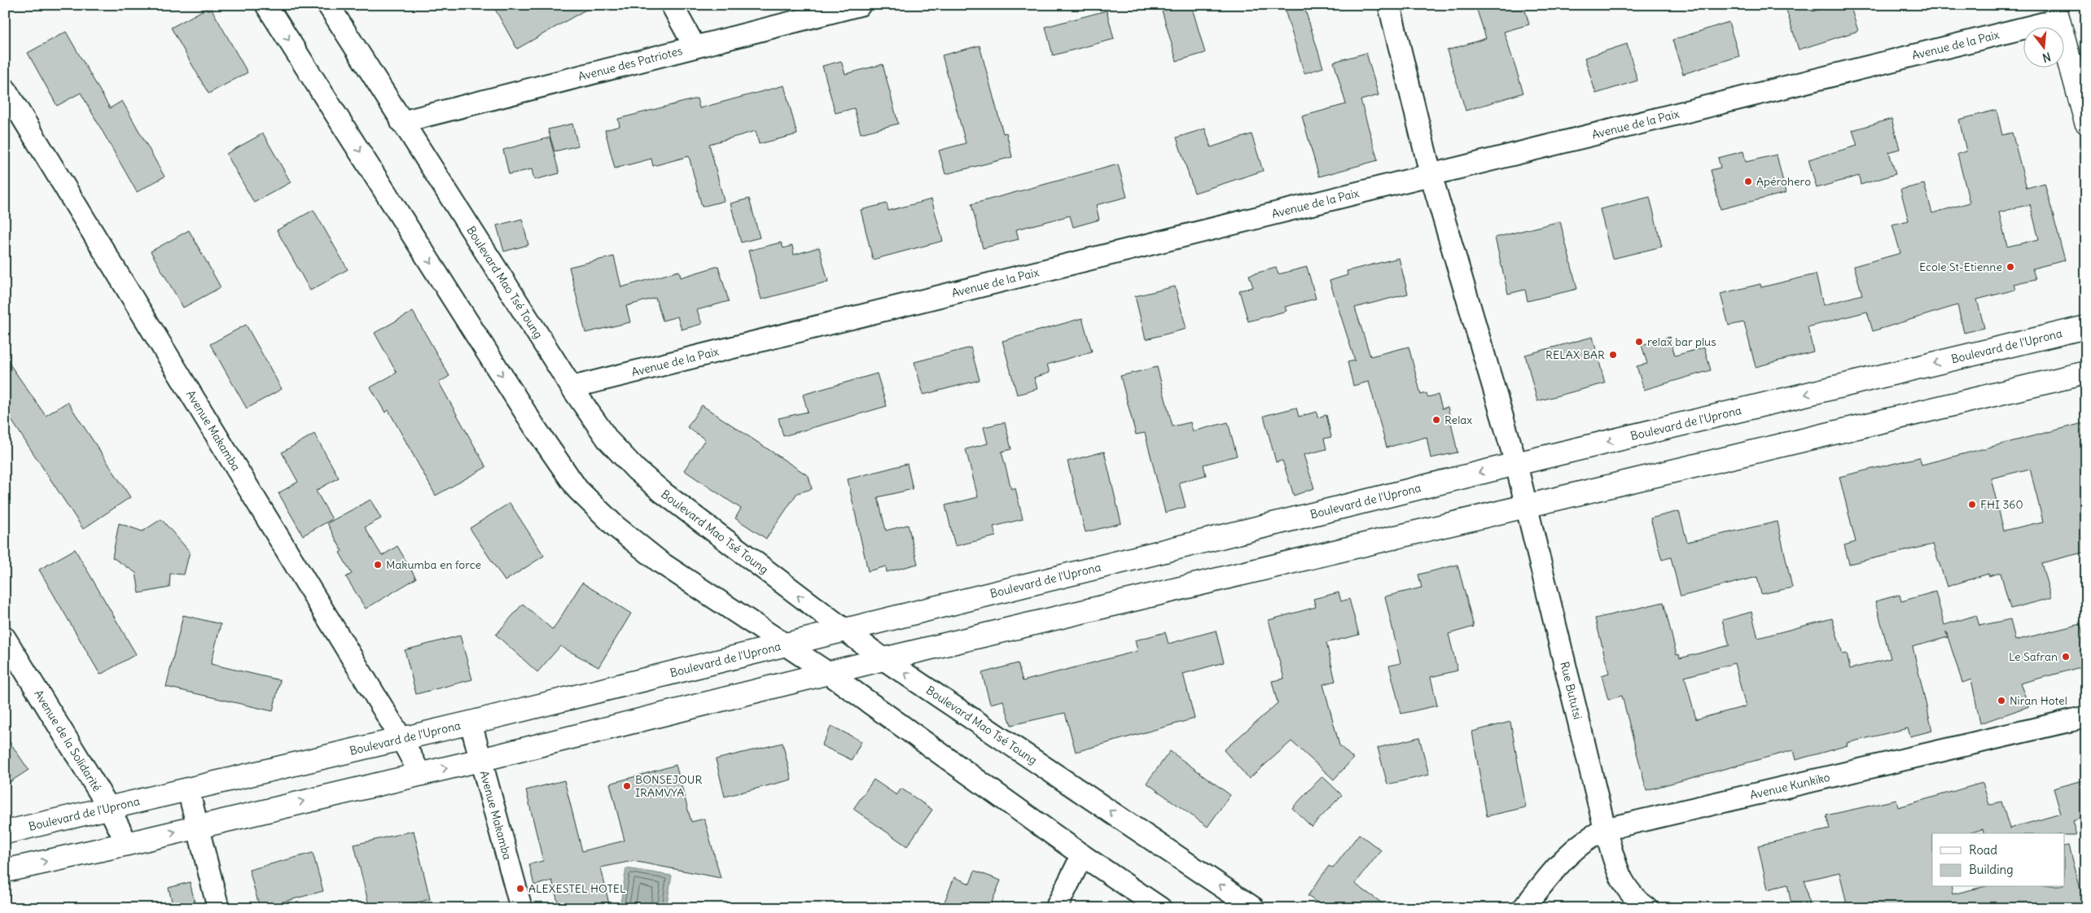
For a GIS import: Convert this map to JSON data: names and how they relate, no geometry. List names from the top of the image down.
{
  "streets": {
    "street": [
      "Avenue de la Paix",
      "Avenue des Patriotes",
      "Boulevard Mao Tsé Toung",
      "Boulevard de l'Uprona",
      "Avenue Makamba",
      "Rue Bututsi",
      "Avenue de la Solidarité",
      "Avenue Kunkiko"
    ]
  },
  "crossings": [
    ["Avenue de la Paix", "Boulevard Mao Tsé Toung"],
    ["Avenue de la Paix", "Rue Bututsi"],
    ["Avenue des Patriotes", "Boulevard Mao Tsé Toung"],
    ["Boulevard Mao Tsé Toung", "Boulevard de l'Uprona"],
    ["Boulevard de l'Uprona", "Avenue Makamba"],
    ["Boulevard de l'Uprona", "Rue Bututsi"],
    ["Boulevard de l'Uprona", "Avenue de la Solidarité"],
    ["Rue Bututsi", "Avenue Kunkiko"]
  ],
  "places": [
    "Apérohero",
    "Ecole St-Etienne",
    "relax bar plus",
    "RELAX BAR",
    "Relax",
    "FHI 360",
    "Makumba en force",
    "Le Safran",
    "Niran Hotel",
    "BONSEJOUR IRAMVYA",
    "ALEXESTEL HOTEL"
  ],
  "legend": ["Road", "Building"],
  "north": "bottom"
}
